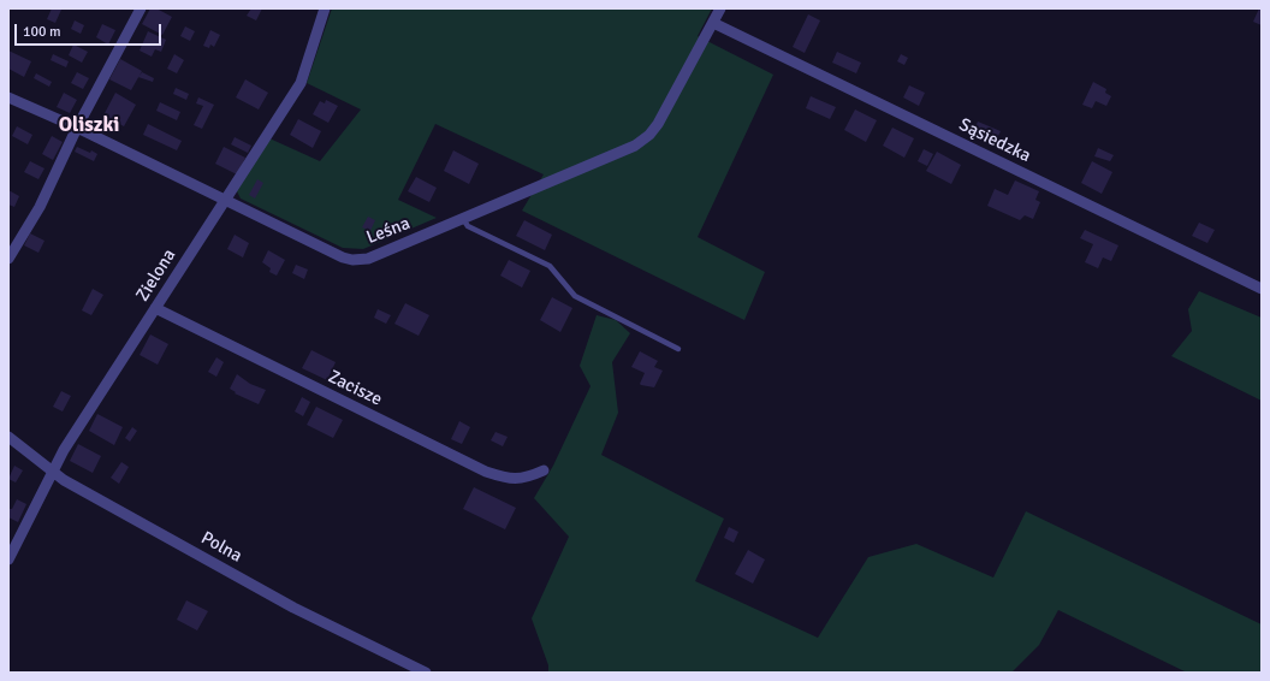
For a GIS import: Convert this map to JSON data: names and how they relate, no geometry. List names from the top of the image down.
{
  "streets": {
    "street": [
      "Sąsiedzka",
      "Leśna",
      "Zielona",
      "Zacisze",
      "Polna"
    ]
  },
  "crossings": [
    ["Sąsiedzka", "Leśna"],
    ["Leśna", "Zielona"],
    ["Zielona", "Zacisze"],
    ["Zielona", "Polna"]
  ],
  "districts": ["Oliszki"],
  "scale_bar": "100 m"
}
